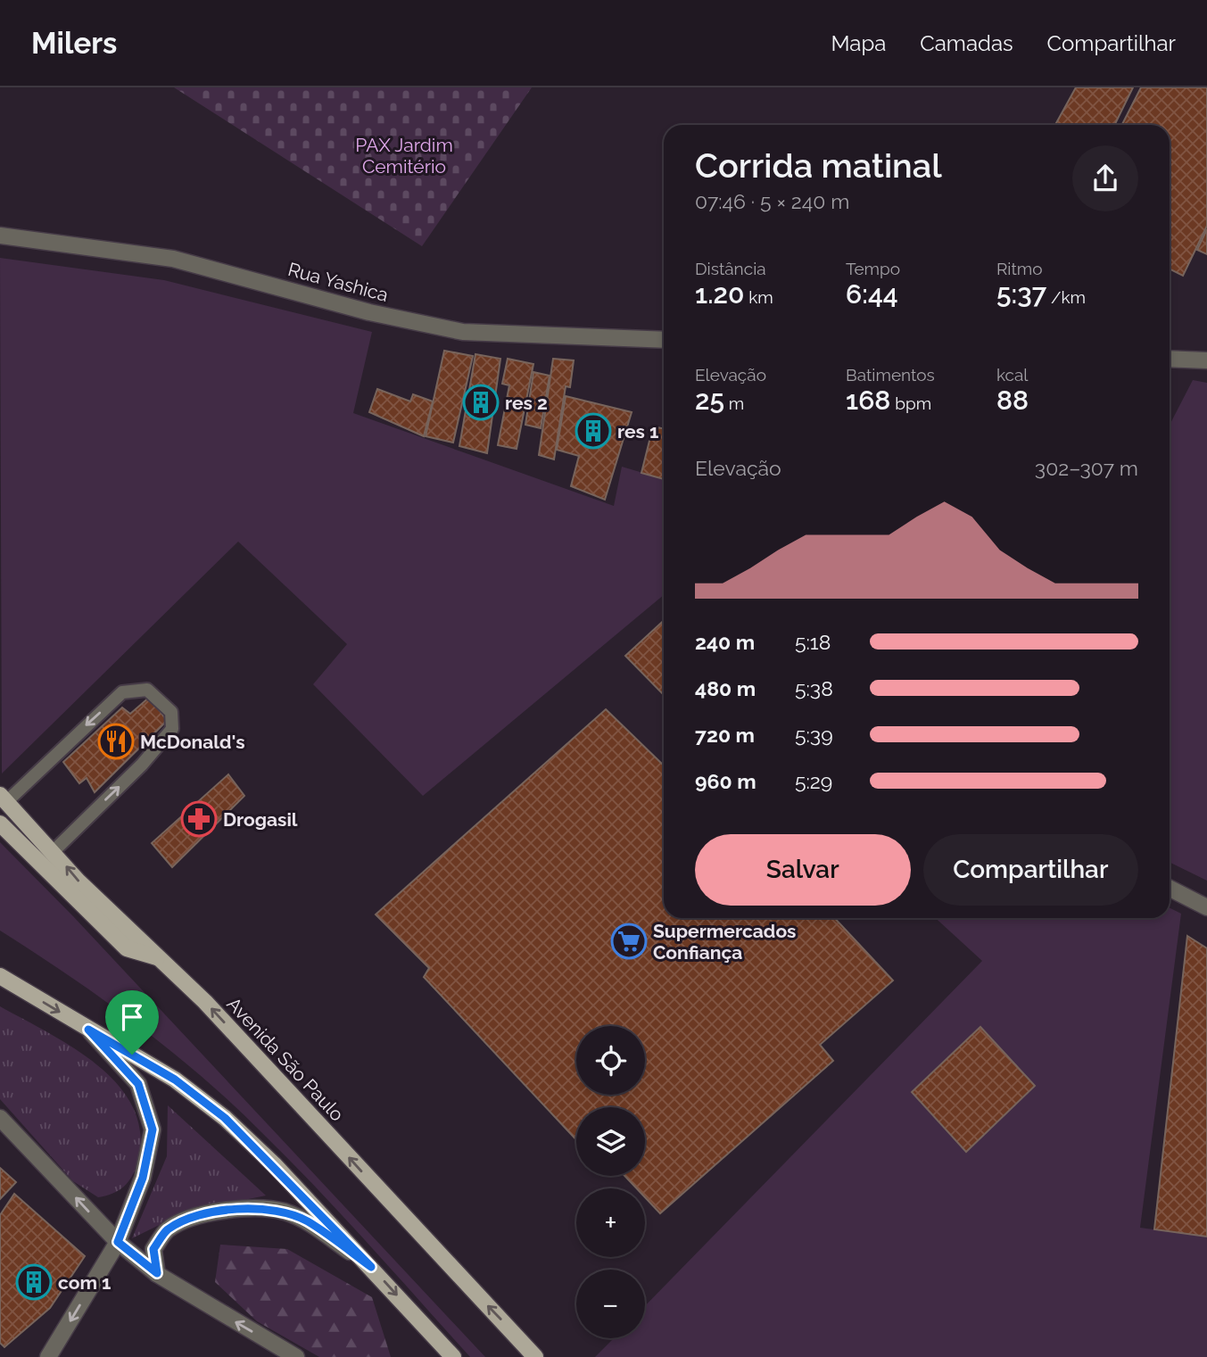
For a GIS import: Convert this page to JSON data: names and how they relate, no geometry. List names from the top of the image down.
{
  "streets": {
    "main road": ["Avenida São Paulo"],
    "street": ["Rua Yashica"]
  },
  "parks": ["PAX Jardim Cemitério"],
  "places": {
    "building": ["res 2", "res 1", "com 1"],
    "restaurant": ["McDonald's"],
    "pharmacy": ["Drogasil"],
    "supermarket": ["Supermercados Confiança"]
  },
  "page": {
    "header": "Milers",
    "nav": ["Mapa", "Camadas", "Compartilhar"],
    "heading": ["Corrida matinal", "07:46 · 5 × 240 m"],
    "stats": [
      ["Distância", "1.20 km"],
      ["Tempo", "6:44"],
      ["Ritmo", "5:37 /km"],
      ["Elevação", "25 m"],
      ["Batimentos", "168 bpm"],
      ["kcal", "88"]
    ],
    "chart": ["Elevação", "302–307 m"],
    "list": [
      {
        "name": "240 m",
        "note": "5:18"
      },
      {
        "name": "480 m",
        "note": "5:38"
      },
      {
        "name": "720 m",
        "note": "5:39"
      },
      {
        "name": "960 m",
        "note": "5:29"
      }
    ],
    "buttons": ["Salvar", "Compartilhar"],
    "map_buttons": ["+", "−"]
  }
}
